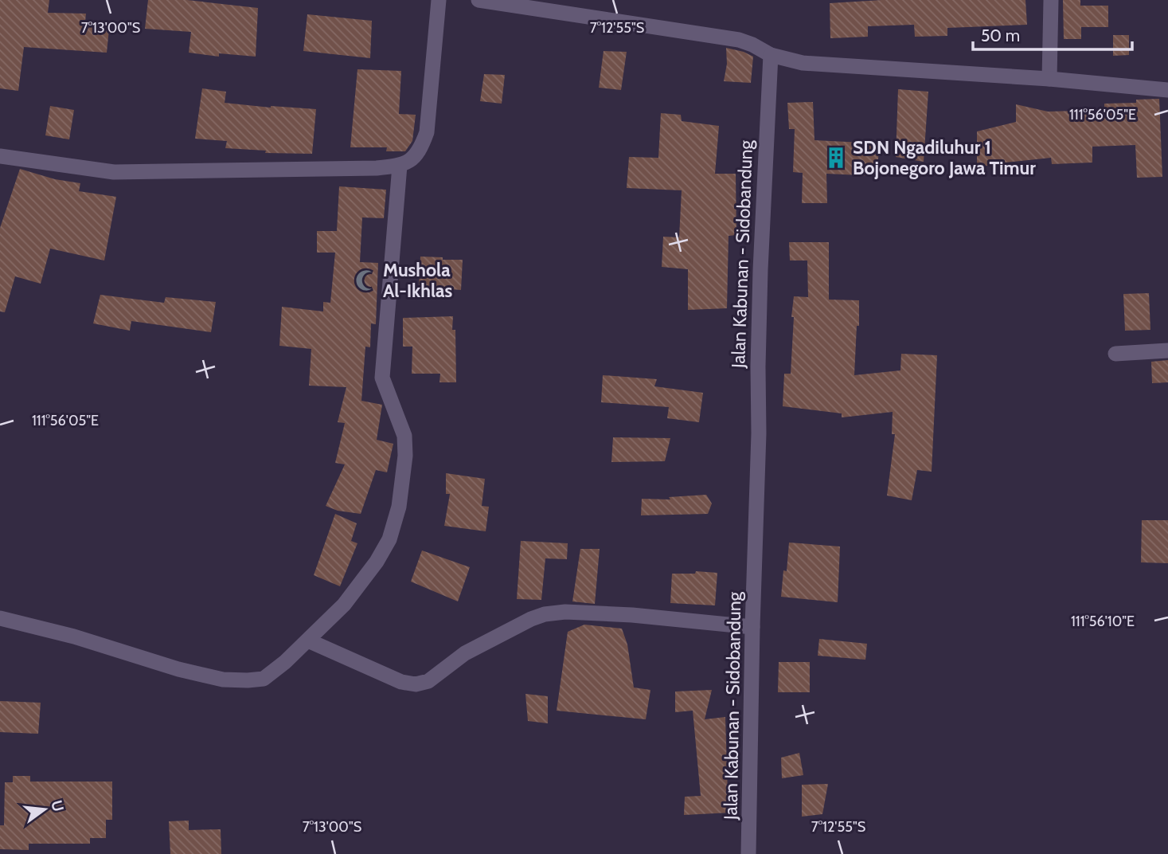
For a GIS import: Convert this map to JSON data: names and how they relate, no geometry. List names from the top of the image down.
{
  "streets": {
    "street": ["Jalan Kabunan - Sidobandung"]
  },
  "places": {
    "building": ["SDN Ngadiluhur 1 Bojonegoro Jawa Timur"],
    "mosque": ["Mushola Al-Ikhlas"]
  },
  "scale_bar": "50 m",
  "north": "right",
  "coordinates": [
    "7°13'00\"S",
    "7°12'55\"S",
    "111°56'05\"E",
    "111°56'10\"E"
  ]
}
